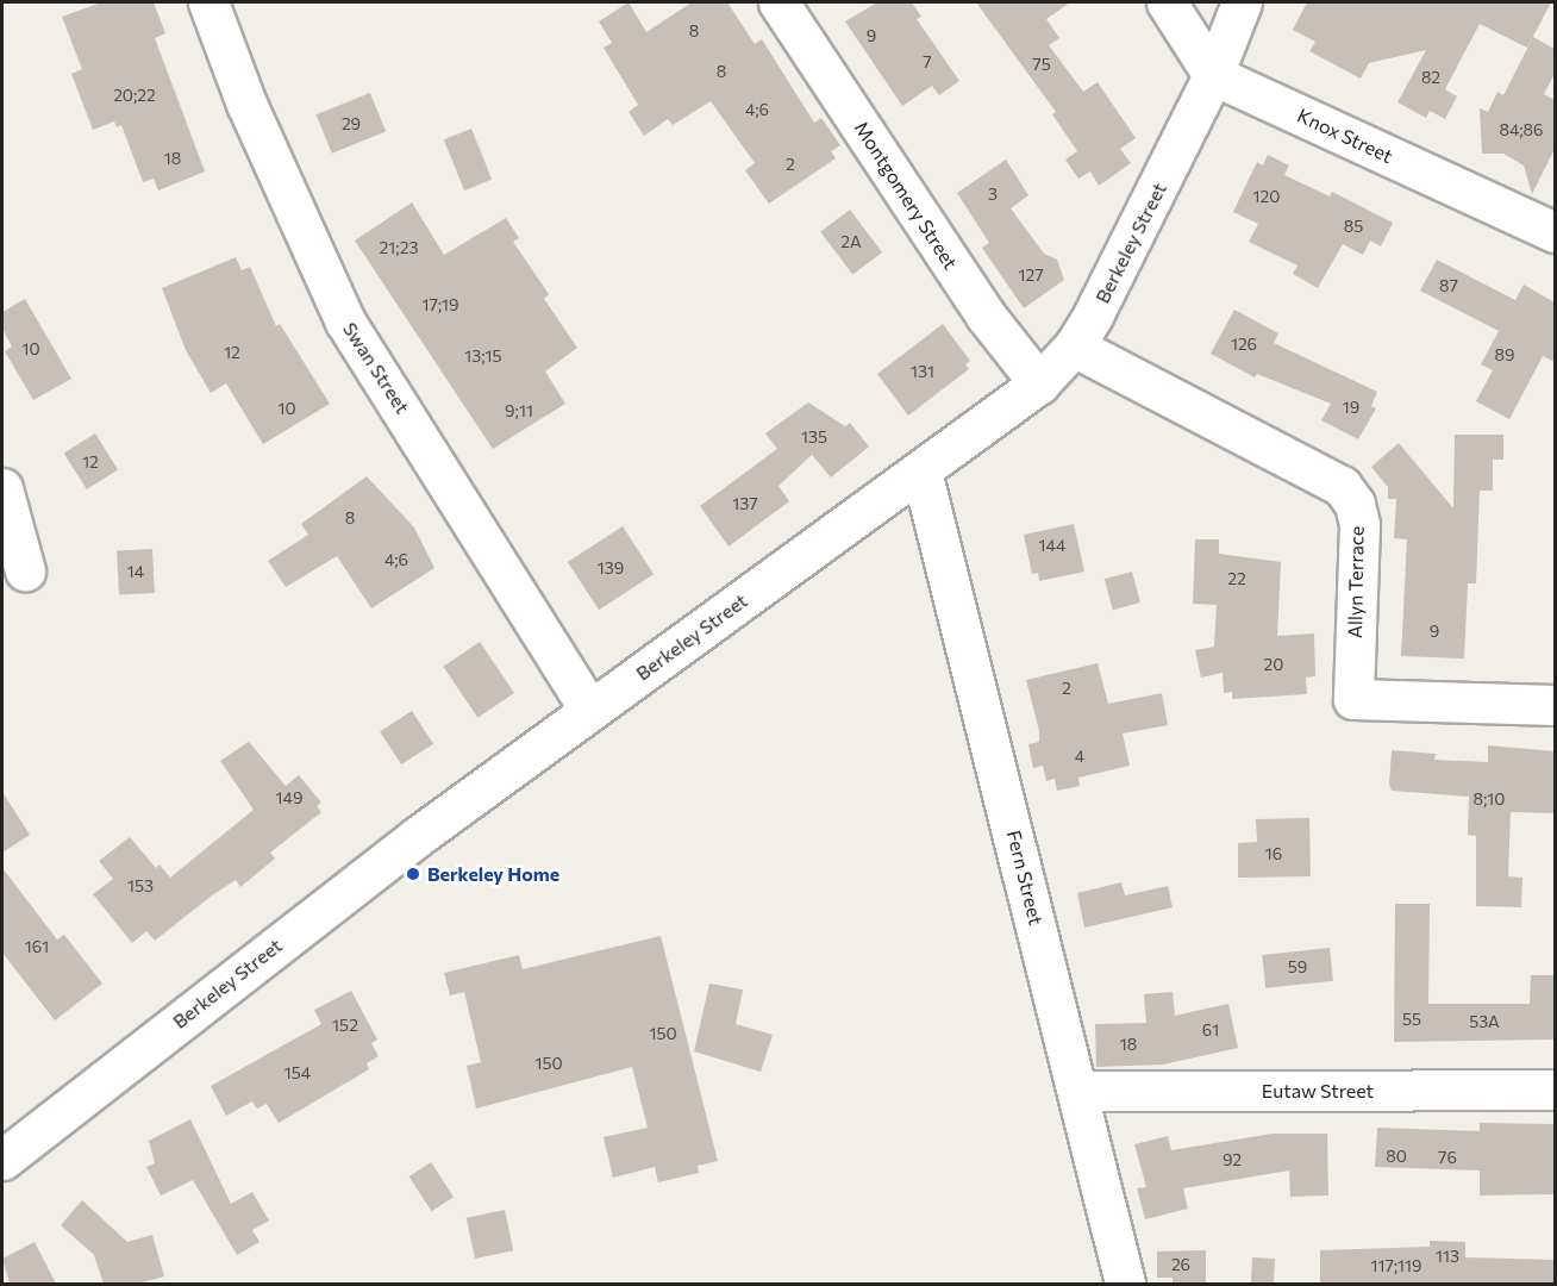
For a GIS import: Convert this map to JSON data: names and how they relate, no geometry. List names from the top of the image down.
{
  "streets": {
    "street": [
      "Knox Street",
      "Montgomery Street",
      "Berkeley Street",
      "Swan Street",
      "Allyn Terrace",
      "Fern Street",
      "Eutaw Street"
    ]
  },
  "crossings": [
    ["Knox Street", "Berkeley Street"],
    ["Montgomery Street", "Berkeley Street"],
    ["Berkeley Street", "Swan Street"],
    ["Berkeley Street", "Allyn Terrace"],
    ["Berkeley Street", "Fern Street"],
    ["Fern Street", "Eutaw Street"]
  ],
  "places": ["Berkeley Home"],
  "house_numbers": [
    "8",
    "9",
    "7",
    "75",
    "8",
    "82",
    "20;22",
    "4;6",
    "29",
    "84;86",
    "18",
    "2",
    "3",
    "120",
    "85",
    "2A",
    "21;23",
    "127",
    "87",
    "17;19",
    "126",
    "10",
    "12",
    "89",
    "13;15",
    "131",
    "19",
    "10",
    "9;11",
    "135",
    "12",
    "137",
    "8",
    "144",
    "4;6",
    "139",
    "14",
    "22",
    "9",
    "20",
    "2",
    "4",
    "149",
    "8;10",
    "16",
    "153",
    "161",
    "59",
    "55",
    "53A",
    "152",
    "61",
    "150",
    "18",
    "150",
    "154",
    "80",
    "76",
    "92",
    "113",
    "26",
    "117;119"
  ]
}
